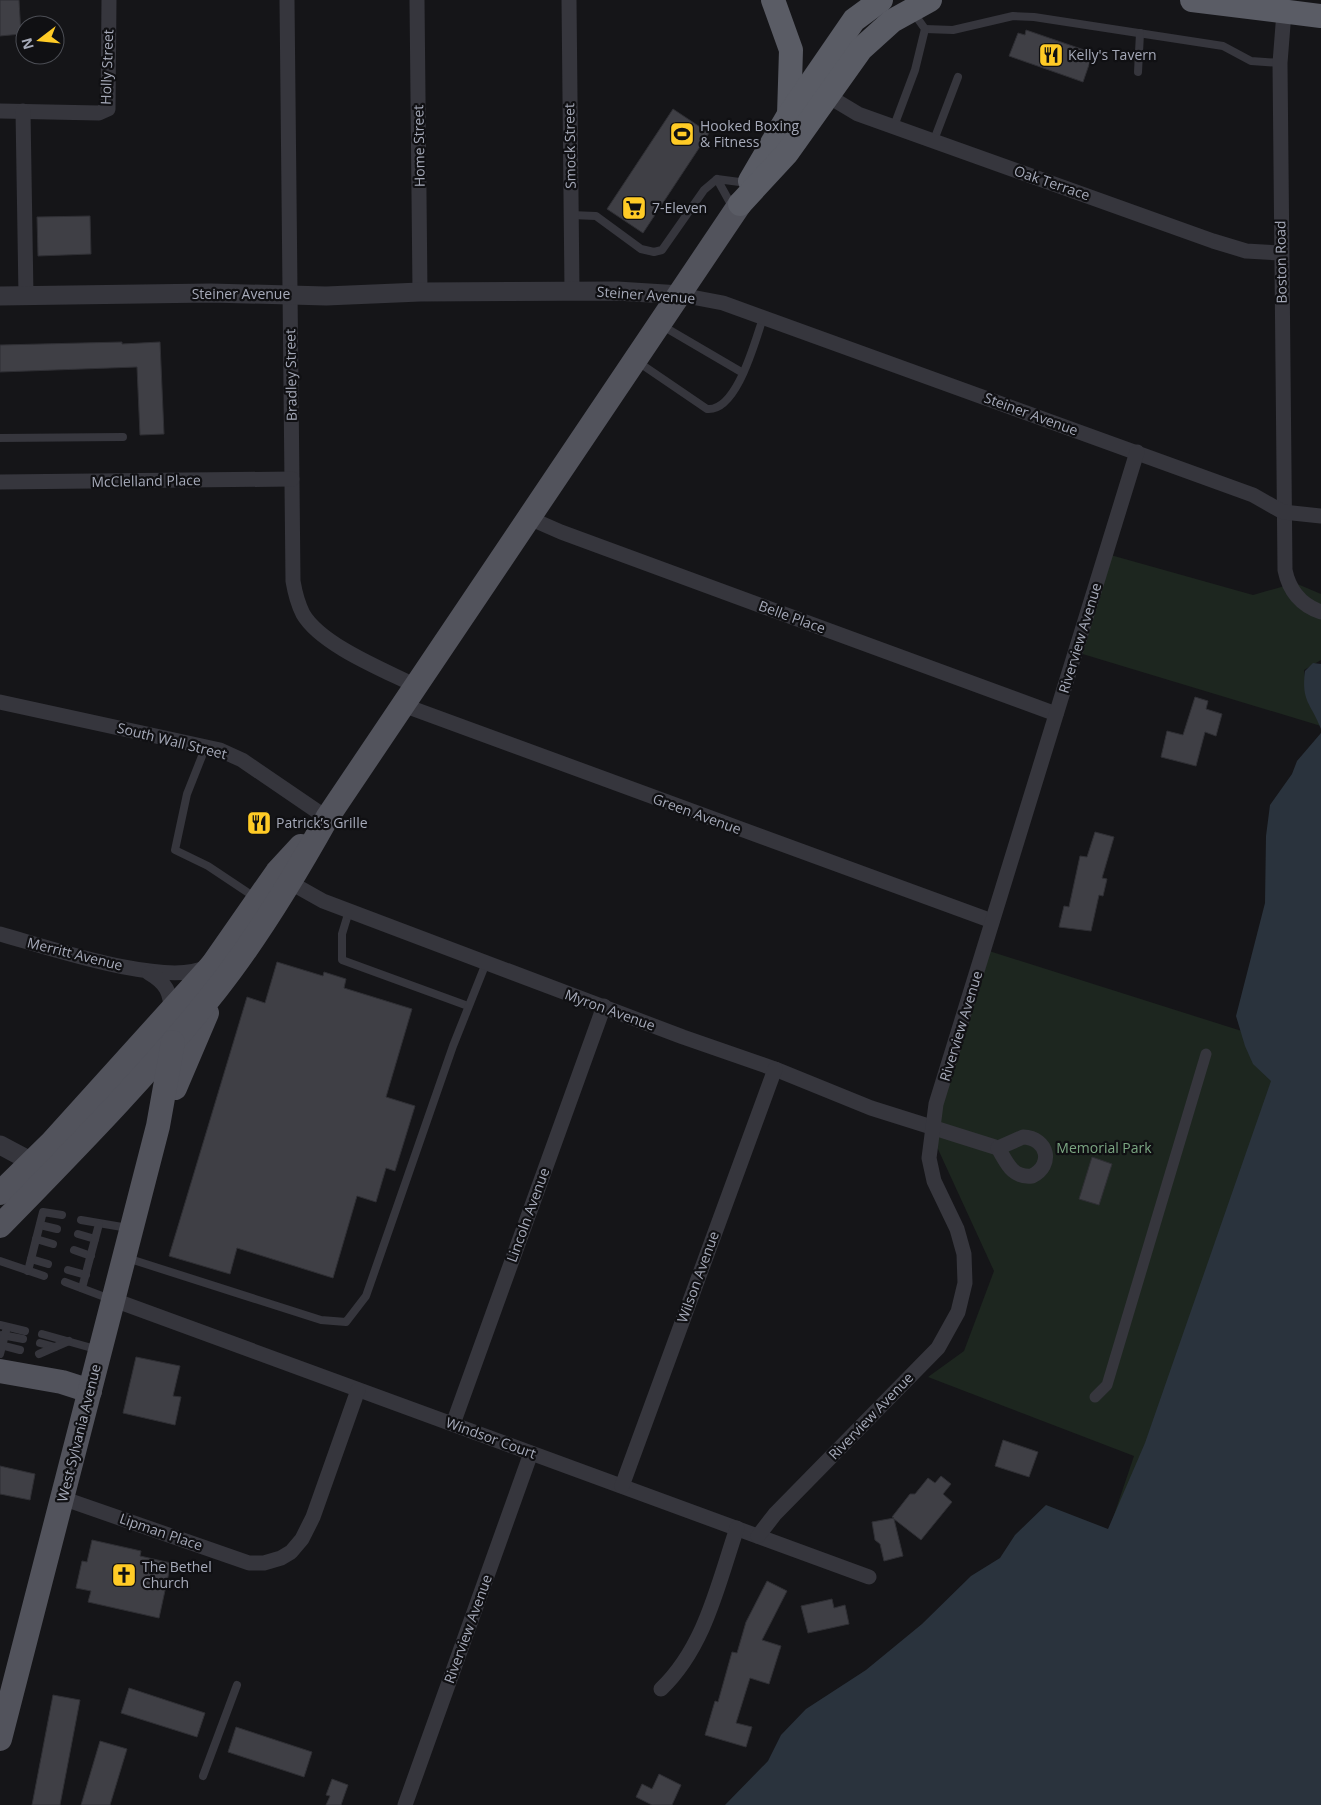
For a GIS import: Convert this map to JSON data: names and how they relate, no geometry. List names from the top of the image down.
{
  "streets": {
    "main road": ["West Sylvania Avenue"],
    "street": [
      "Holly Street",
      "Home Street",
      "Smock Street",
      "Oak Terrace",
      "Boston Road",
      "Steiner Avenue",
      "Bradley Street",
      "McClelland Place",
      "Belle Place",
      "Riverview Avenue",
      "South Wall Street",
      "Green Avenue",
      "Merritt Avenue",
      "Myron Avenue",
      "Lincoln Avenue",
      "Wilson Avenue",
      "Windsor Court",
      "Lipman Place"
    ]
  },
  "crossings": [
    ["Home Street", "Steiner Avenue"],
    ["Smock Street", "Steiner Avenue"],
    ["Oak Terrace", "Boston Road"],
    ["Boston Road", "Steiner Avenue"],
    ["Steiner Avenue", "Bradley Street"],
    ["Steiner Avenue", "Riverview Avenue"],
    ["Bradley Street", "McClelland Place"],
    ["Bradley Street", "Green Avenue"],
    ["Belle Place", "Riverview Avenue"],
    ["Riverview Avenue", "Green Avenue"],
    ["Riverview Avenue", "Myron Avenue"],
    ["Riverview Avenue", "Windsor Court"],
    ["Merritt Avenue", "West Sylvania Avenue"],
    ["Myron Avenue", "Lincoln Avenue"],
    ["Myron Avenue", "Wilson Avenue"],
    ["Lincoln Avenue", "Windsor Court"],
    ["Wilson Avenue", "Windsor Court"],
    ["West Sylvania Avenue", "Windsor Court"],
    ["West Sylvania Avenue", "Lipman Place"],
    ["Windsor Court", "Lipman Place"]
  ],
  "parks": ["Memorial Park"],
  "places": {
    "restaurant": ["Kelly's Tavern", "Patrick’s Grille"],
    "sports": ["Hooked Boxing & Fitness"],
    "supermarket": ["7-Eleven"],
    "church": ["The Bethel Church"]
  },
  "north": "left"
}
